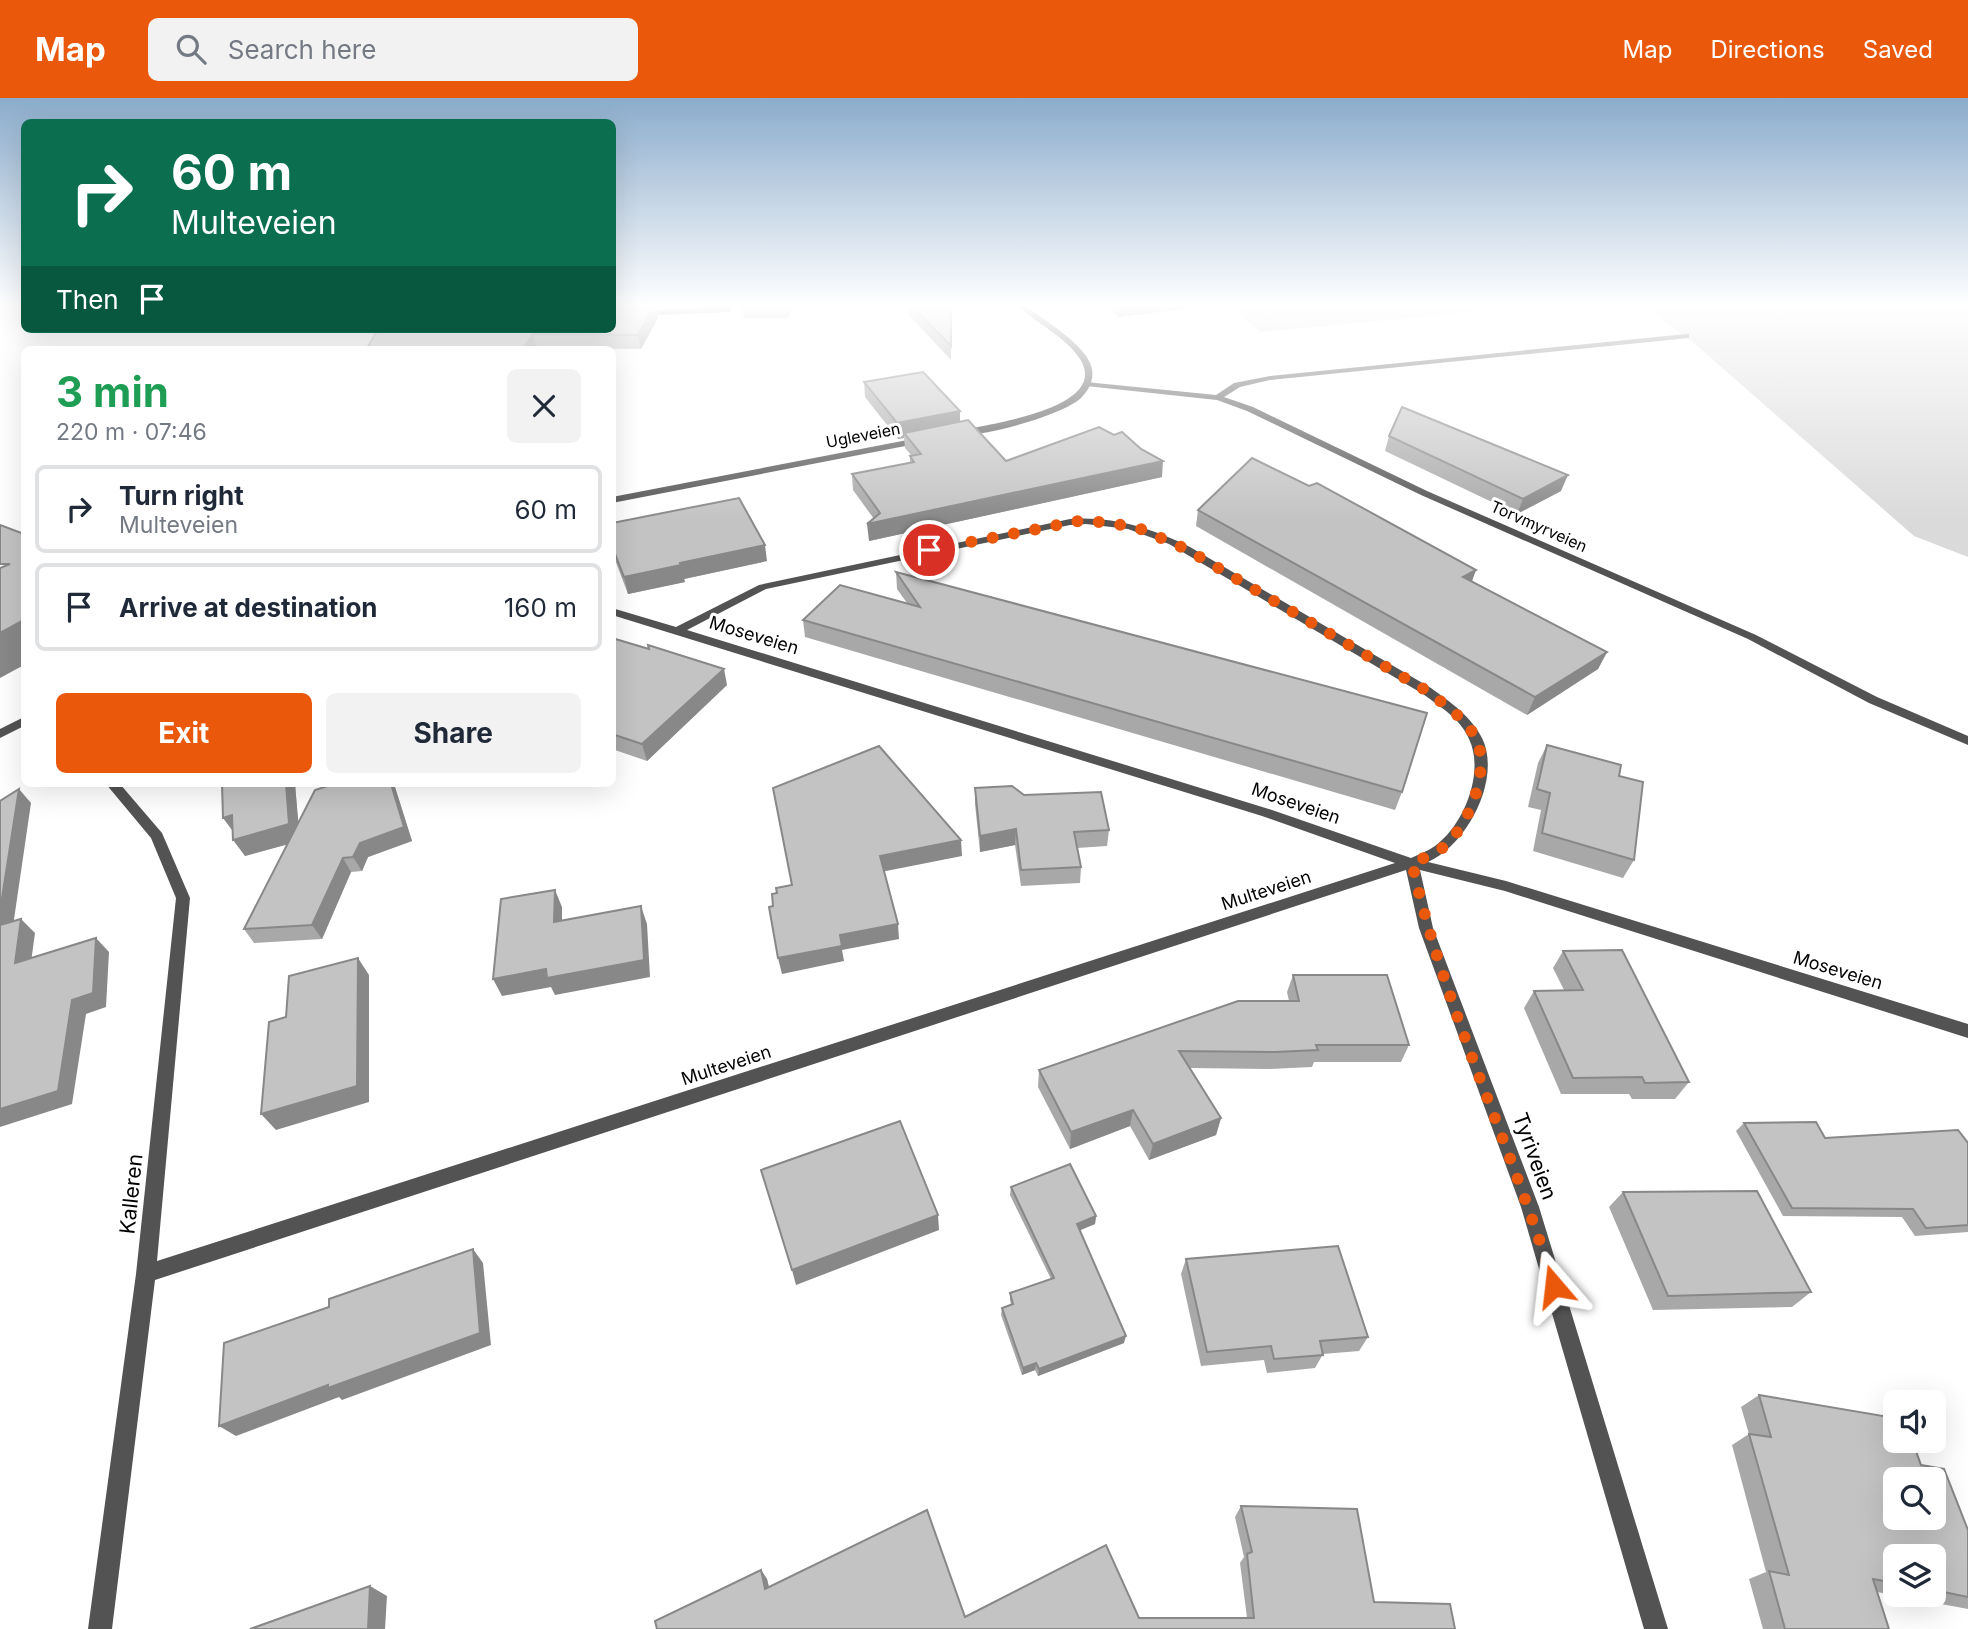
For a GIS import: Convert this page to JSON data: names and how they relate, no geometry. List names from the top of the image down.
{
  "streets": {
    "street": [
      "Ugleveien",
      "Torvmyrveien",
      "Moseveien",
      "Multeveien",
      "Tyriveien",
      "Kalleren"
    ]
  },
  "crossings": [
    ["Moseveien", "Multeveien"],
    ["Moseveien", "Tyriveien"],
    ["Multeveien", "Tyriveien"],
    ["Multeveien", "Kalleren"]
  ],
  "page": {
    "header": "Map",
    "search": "Search here",
    "nav": ["Map", "Directions", "Saved"],
    "turn": ["60 m", "Multeveien"],
    "then": "Then",
    "heading": ["3 min", "220 m · 07:46"],
    "list": [
      {
        "name": "Turn right",
        "note": "Multeveien",
        "value": "60 m"
      },
      {
        "name": "Arrive at destination",
        "value": "160 m"
      }
    ],
    "buttons": ["Exit", "Share"]
  }
}
